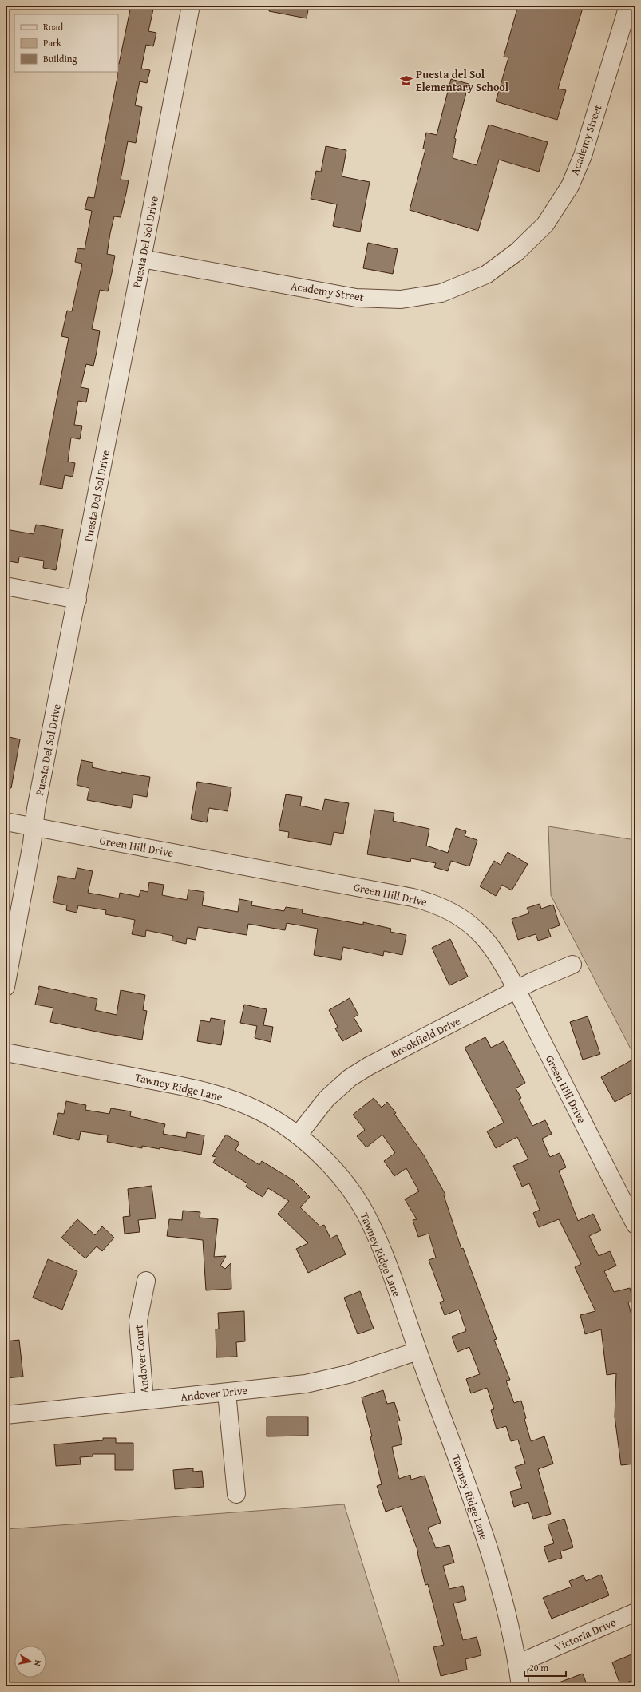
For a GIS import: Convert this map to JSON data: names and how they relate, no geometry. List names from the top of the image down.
{
  "streets": {
    "street": [
      "Academy Street",
      "Puesta Del Sol Drive",
      "Green Hill Drive",
      "Brookfield Drive",
      "Tawney Ridge Lane",
      "Andover Court",
      "Andover Drive",
      "Victoria Drive"
    ]
  },
  "crossings": [
    ["Academy Street", "Puesta Del Sol Drive"],
    ["Puesta Del Sol Drive", "Green Hill Drive"],
    ["Green Hill Drive", "Brookfield Drive"],
    ["Brookfield Drive", "Tawney Ridge Lane"],
    ["Tawney Ridge Lane", "Andover Drive"],
    ["Tawney Ridge Lane", "Victoria Drive"],
    ["Andover Court", "Andover Drive"]
  ],
  "places": {
    "school or university": ["Puesta del Sol Elementary School"]
  },
  "legend": ["Road", "Park", "Building"],
  "scale_bar": "20 m",
  "north": "right"
}
